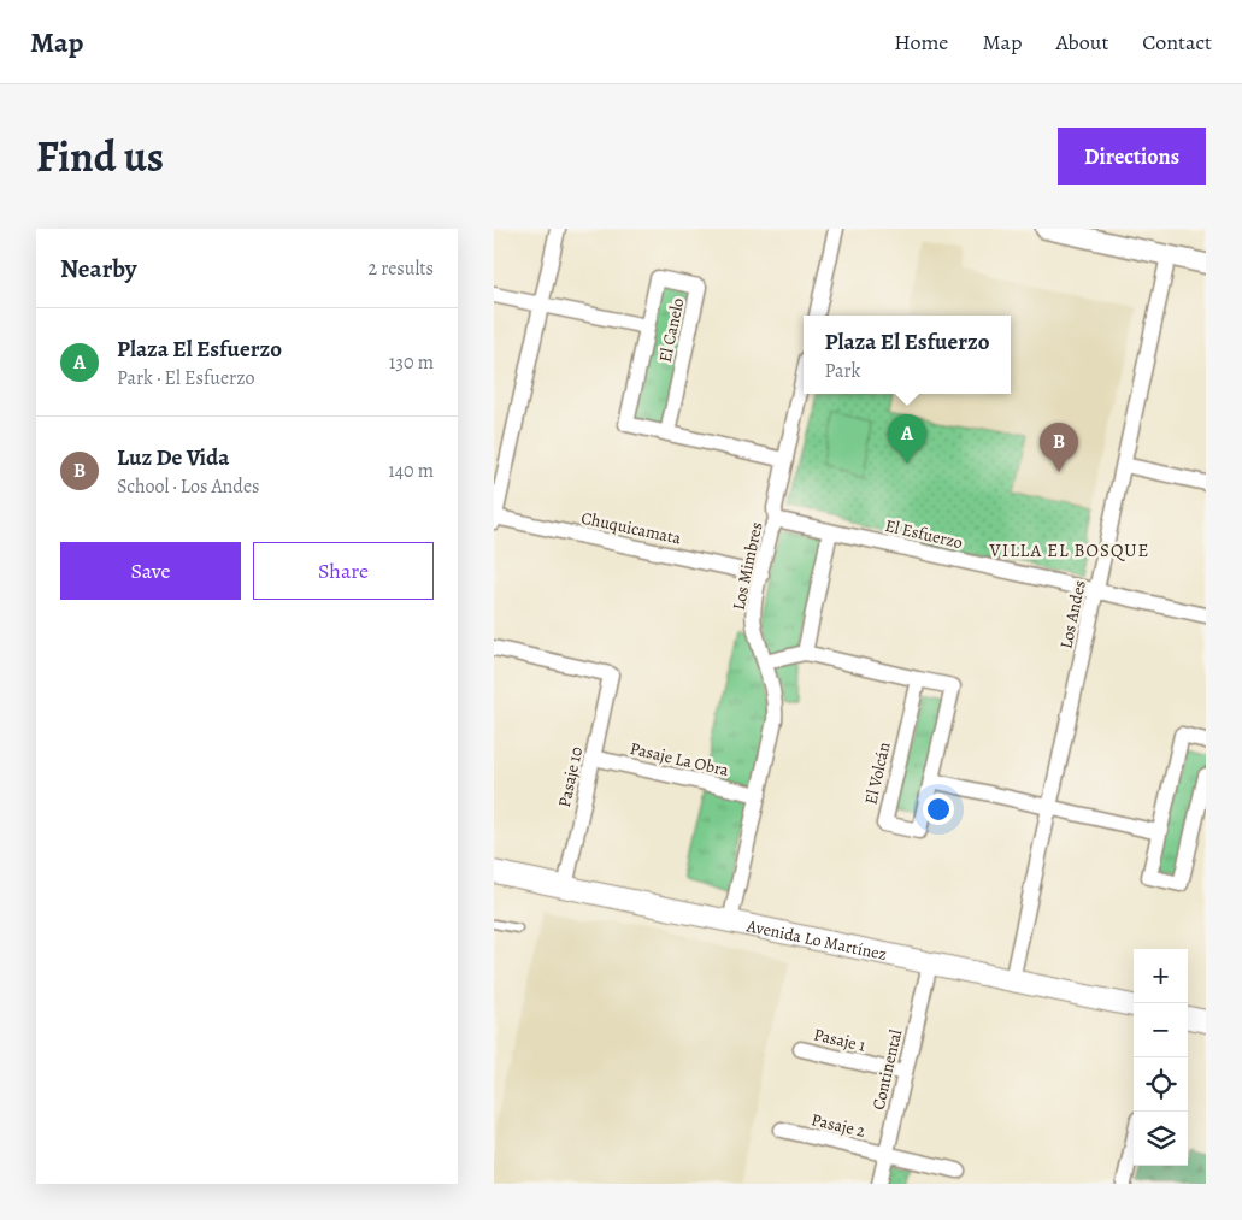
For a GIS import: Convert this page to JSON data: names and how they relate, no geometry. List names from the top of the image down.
{
  "streets": {
    "main road": ["Avenida Lo Martínez"],
    "street": [
      "El Canelo",
      "Chuquicamata",
      "El Esfuerzo",
      "Los Mimbres",
      "Los Andes",
      "Pasaje La Obra",
      "El Volcán",
      "Pasaje 10",
      "Pasaje 1",
      "Continental",
      "Pasaje 2"
    ]
  },
  "crossings": [
    ["El Canelo", "Los Mimbres"],
    ["Chuquicamata", "Los Mimbres"],
    ["El Esfuerzo", "Los Mimbres"],
    ["El Esfuerzo", "Los Andes"],
    ["Los Mimbres", "Pasaje La Obra"],
    ["Los Mimbres", "El Volcán"],
    ["Los Mimbres", "Avenida Lo Martínez"],
    ["Los Andes", "Avenida Lo Martínez"],
    ["Pasaje La Obra", "Pasaje 10"],
    ["Pasaje 10", "Avenida Lo Martínez"],
    ["Avenida Lo Martínez", "Continental"],
    ["Pasaje 1", "Continental"],
    ["Continental", "Pasaje 2"]
  ],
  "districts": ["VILLA EL BOSQUE"],
  "page": {
    "header": "Map",
    "nav": [
      "Home",
      "Map",
      "About",
      "Contact"
    ],
    "title": "Find us",
    "buttons": [
      "Directions",
      ["Save", "Share"]
    ],
    "heading": ["Nearby", "2 results"],
    "list": [
      {
        "mark": "A",
        "name": "Plaza El Esfuerzo",
        "note": "Park · El Esfuerzo",
        "value": "130 m"
      },
      {
        "mark": "B",
        "name": "Luz De Vida",
        "note": "School · Los Andes",
        "value": "140 m"
      }
    ],
    "popup": ["Plaza El Esfuerzo", "Park"],
    "pins": ["A", "B"],
    "map_buttons": ["+", "−"]
  }
}
